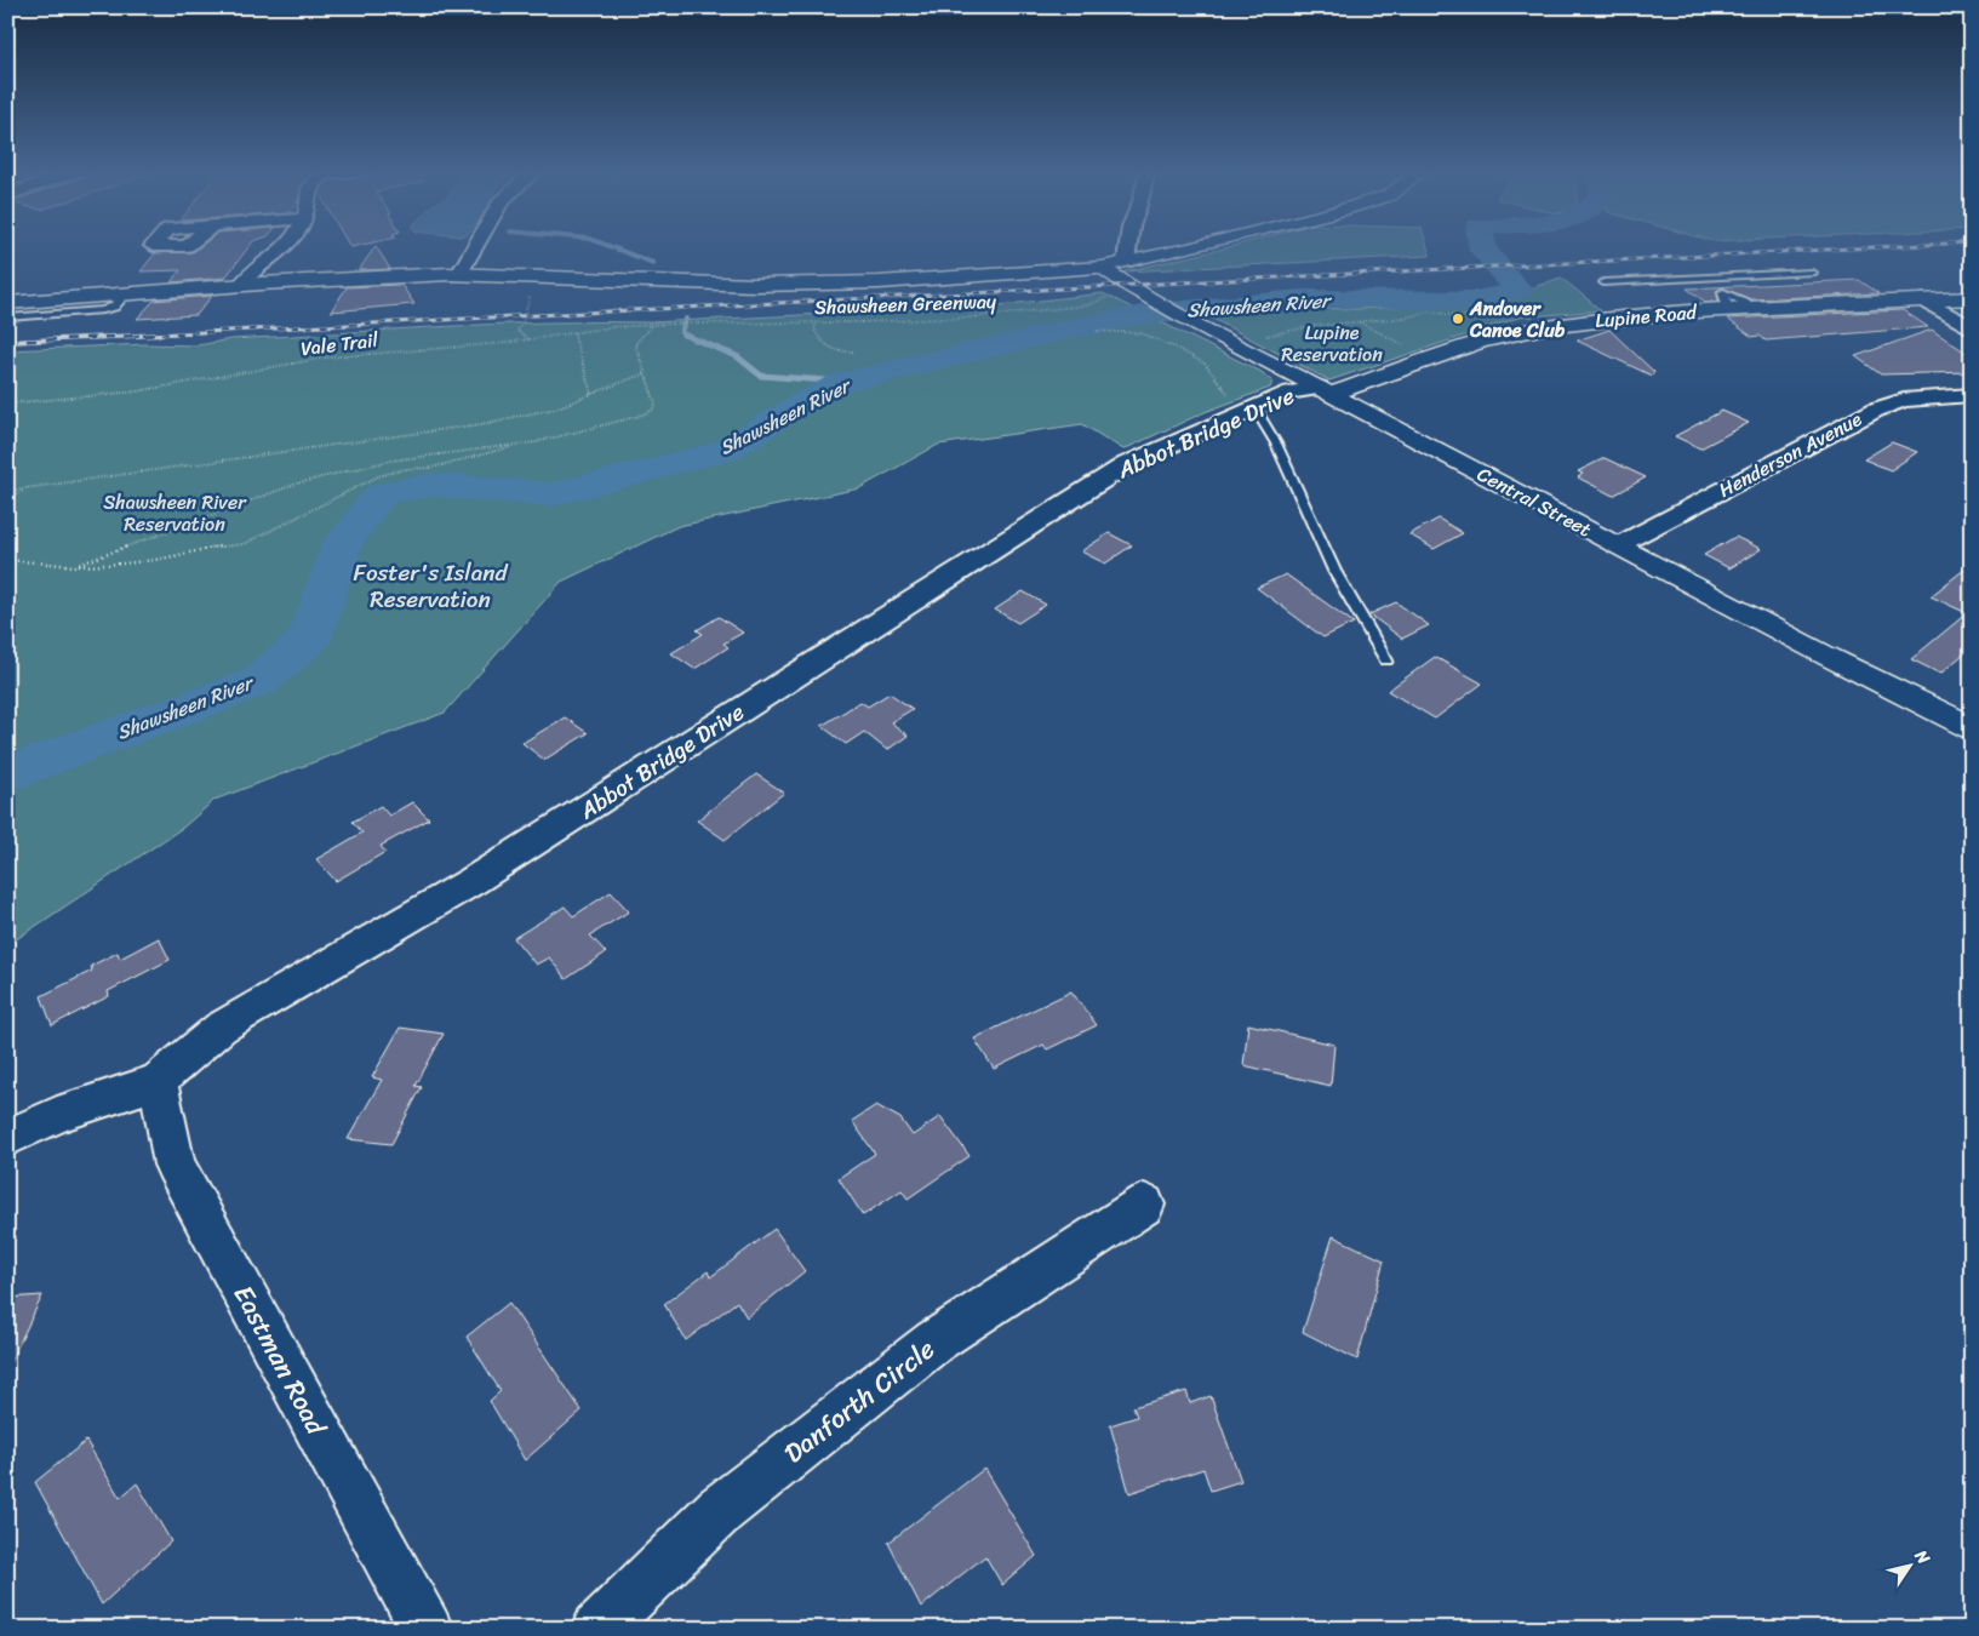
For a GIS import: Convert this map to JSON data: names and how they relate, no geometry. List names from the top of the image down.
{
  "streets": {
    "main road": ["Lupine Road", "Central Street"],
    "street": [
      "Abbot Bridge Drive",
      "Henderson Avenue",
      "Eastman Road",
      "Danforth Circle"
    ],
    "path": ["Shawsheen Greenway", "Vale Trail"]
  },
  "crossings": [
    ["Shawsheen Greenway", "Vale Trail"],
    ["Shawsheen Greenway", "Central Street"],
    ["Lupine Road", "Abbot Bridge Drive"],
    ["Lupine Road", "Central Street"],
    ["Abbot Bridge Drive", "Central Street"],
    ["Abbot Bridge Drive", "Eastman Road"],
    ["Henderson Avenue", "Central Street"]
  ],
  "water": ["Shawsheen River"],
  "parks": ["Lupine Reservation", "Shawsheen River Reservation", "Foster's Island Reservation"],
  "places": ["Andover Canoe Club"],
  "north": "top right"
}
